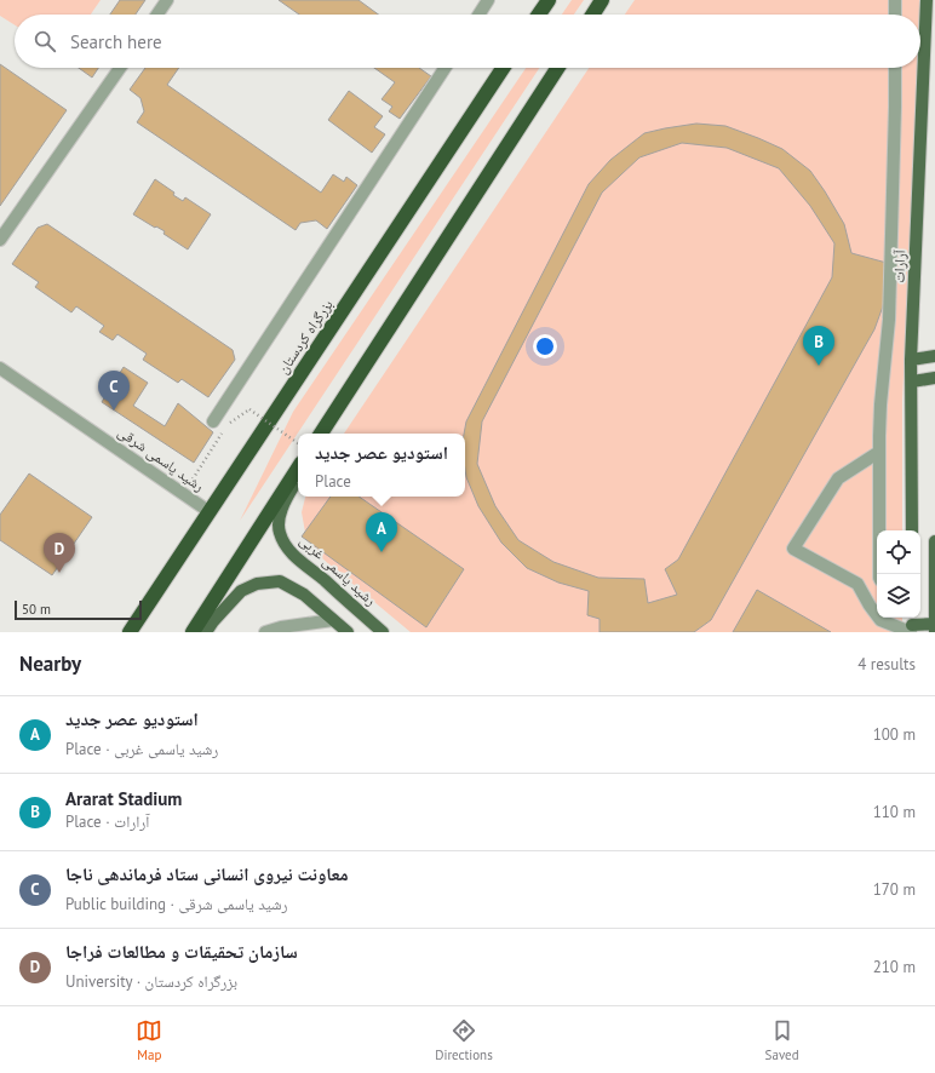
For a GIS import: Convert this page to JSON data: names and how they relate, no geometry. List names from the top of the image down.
{
  "streets": {
    "highway": ["بزرگراه کردستان"],
    "main road": ["آرارات", "رشید یاسمی غربی"],
    "street": ["رشید یاسمی شرقی"]
  },
  "crossings": [
    ["بزرگراه کردستان", "رشید یاسمی شرقی"]
  ],
  "scale_bar": "50 m",
  "page": {
    "search": "Search here",
    "pins": [
      "B",
      "C",
      "A",
      "D"
    ],
    "popup": ["استودیو عصر جدید", "Place"],
    "scale": "50 m",
    "heading": ["Nearby", "4 results"],
    "list": [
      {
        "mark": "A",
        "name": "استودیو عصر جدید",
        "note": "Place · رشید یاسمی غربی",
        "value": "100 m"
      },
      {
        "mark": "B",
        "name": "Ararat Stadium",
        "note": "Place · آرارات",
        "value": "110 m"
      },
      {
        "mark": "C",
        "name": "معاونت نیروی انسانی ستاد فرماندهی ناجا",
        "note": "Public building · رشید یاسمی شرقی",
        "value": "170 m"
      },
      {
        "mark": "D",
        "name": "سازمان تحقیقات و مطالعات فراجا",
        "note": "University · بزرگراه کردستان",
        "value": "210 m"
      }
    ],
    "nav": ["Map", "Directions", "Saved"]
  }
}
